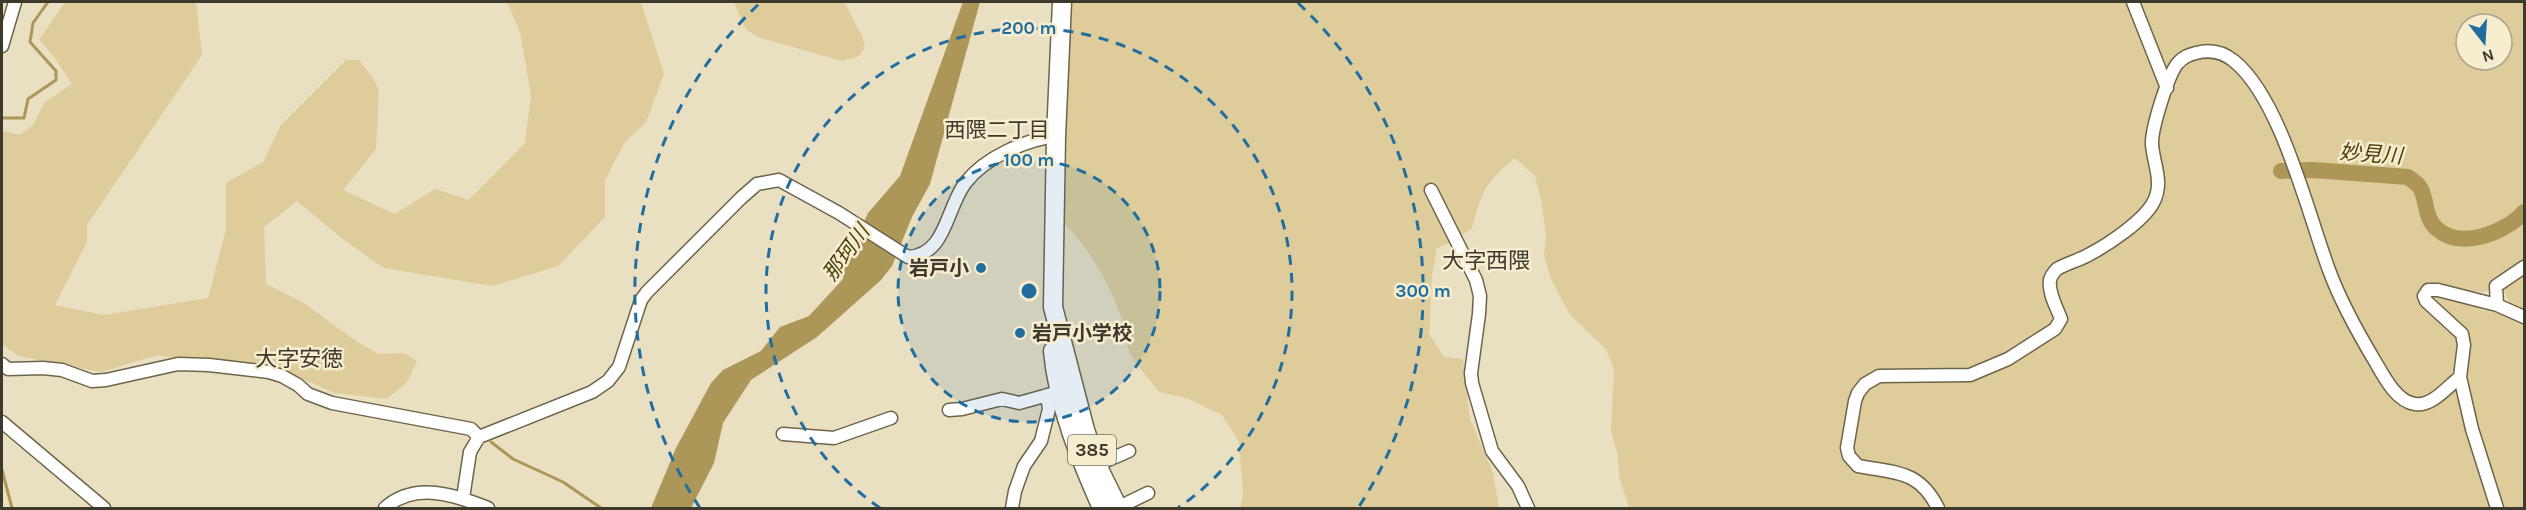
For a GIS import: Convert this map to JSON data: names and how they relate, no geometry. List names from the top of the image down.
{
  "streets": {
    "highway": ["385"]
  },
  "districts": ["西隈二丁目", "大字西隈", "大字安徳"],
  "water": ["妙見川", "那珂川"],
  "places": ["岩戸小", "岩戸小学校"],
  "north": "bottom",
  "rings": ["200 m", "100 m", "300 m"]
}
